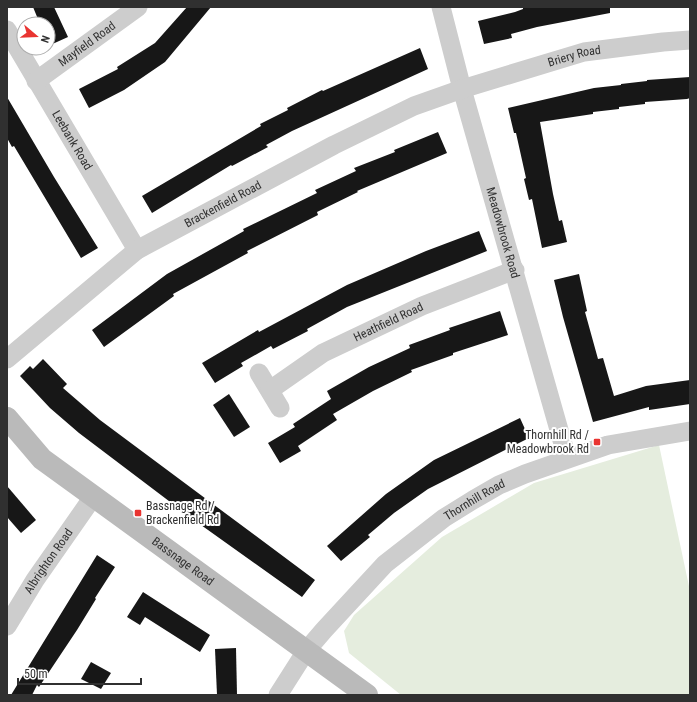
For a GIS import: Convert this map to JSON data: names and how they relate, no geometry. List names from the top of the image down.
{
  "streets": {
    "street": [
      "Mayfield Road",
      "Briery Road",
      "Leebank Road",
      "Brackenfield Road",
      "Meadowbrook Road",
      "Heathfield Road",
      "Thornhill Road",
      "Albrighton Road",
      "Bassnage Road"
    ]
  },
  "crossings": [
    ["Mayfield Road", "Leebank Road"],
    ["Briery Road", "Brackenfield Road"],
    ["Briery Road", "Meadowbrook Road"],
    ["Leebank Road", "Brackenfield Road"],
    ["Brackenfield Road", "Meadowbrook Road"],
    ["Meadowbrook Road", "Heathfield Road"],
    ["Meadowbrook Road", "Thornhill Road"],
    ["Thornhill Road", "Bassnage Road"],
    ["Albrighton Road", "Bassnage Road"]
  ],
  "places": {
    "transit": ["Thornhill Rd / Meadowbrook Rd", "Bassnage Rd / Brackenfield Rd"]
  },
  "scale_bar": "50 m",
  "north": "right"
}
